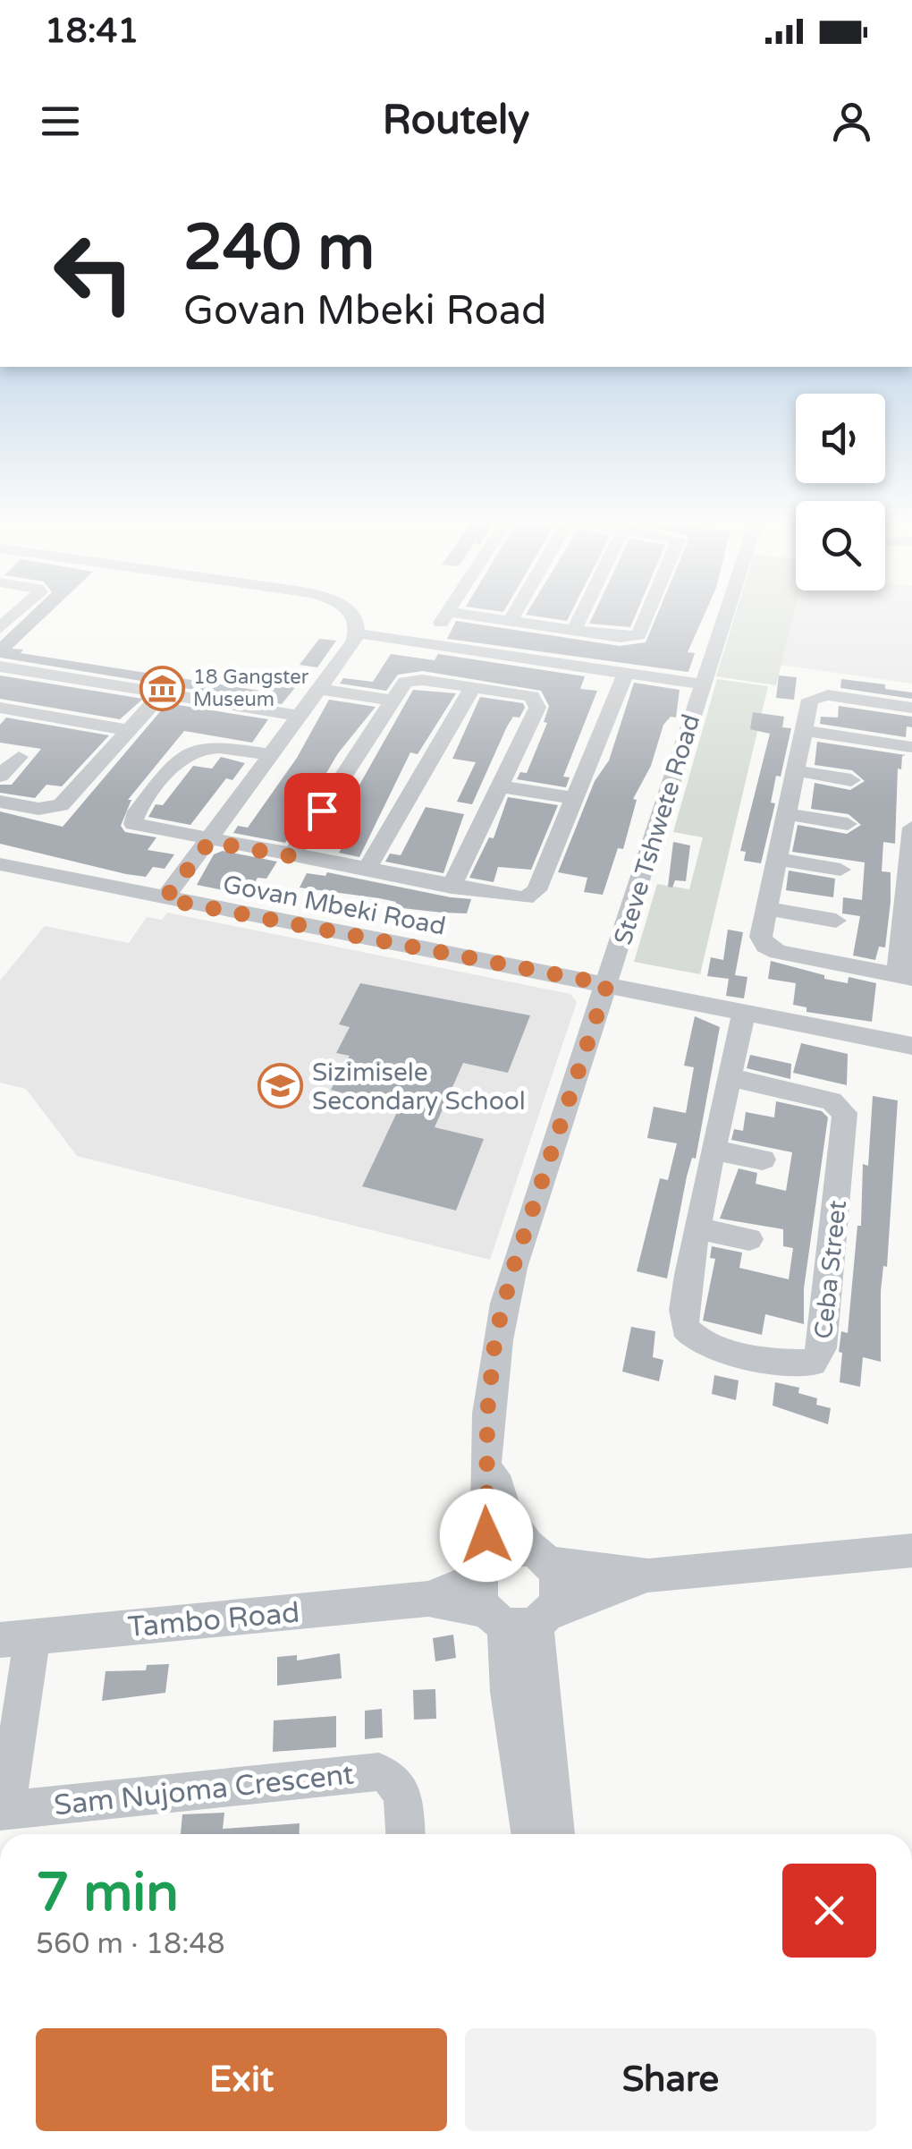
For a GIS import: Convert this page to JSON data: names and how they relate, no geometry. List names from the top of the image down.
{
  "streets": {
    "street": [
      "Steve Tshwete Road",
      "Govan Mbeki Road",
      "Ceba Street",
      "Tambo Road",
      "Sam Nujoma Crescent"
    ]
  },
  "crossings": [
    ["Steve Tshwete Road", "Govan Mbeki Road"],
    ["Steve Tshwete Road", "Tambo Road"],
    ["Govan Mbeki Road", "Ceba Street"]
  ],
  "places": {
    "museum": ["18 Gangster Museum"],
    "school or university": ["Sizimisele Secondary School"]
  },
  "page": {
    "status": "18:41",
    "header": "Routely",
    "turn": ["240 m", "Govan Mbeki Road"],
    "heading": ["7 min", "560 m · 18:48"],
    "buttons": ["Exit", "Share"]
  }
}
